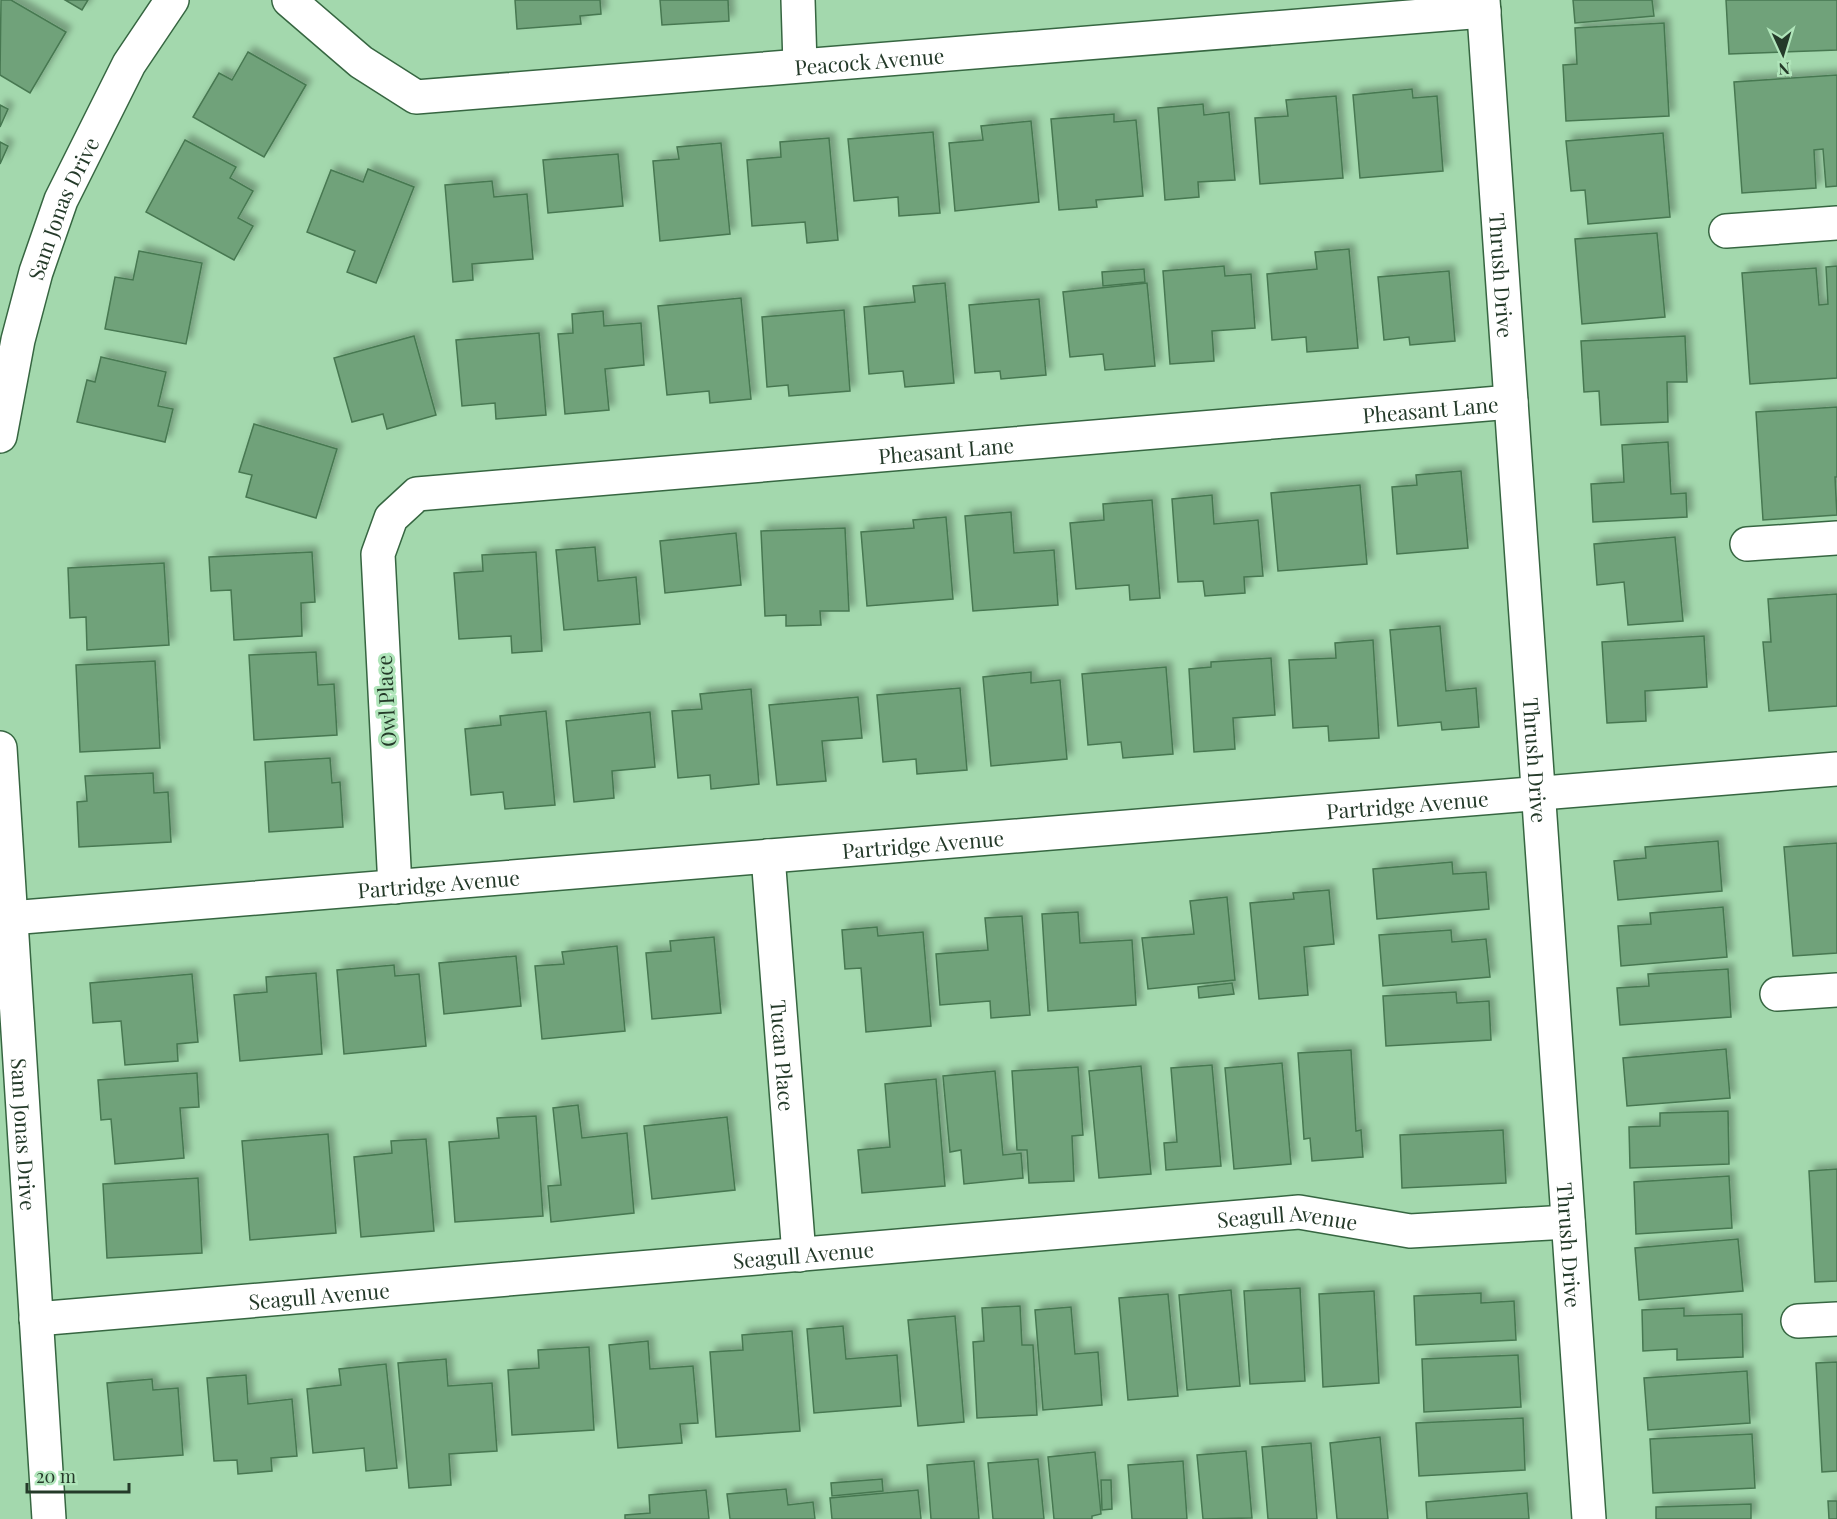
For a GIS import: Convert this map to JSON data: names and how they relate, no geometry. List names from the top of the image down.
{
  "streets": {
    "street": [
      "Peacock Avenue",
      "Sam Jonas Drive",
      "Thrush Drive",
      "Pheasant Lane",
      "Owl Place",
      "Partridge Avenue",
      "Tucan Place",
      "Seagull Avenue"
    ]
  },
  "crossings": [
    ["Peacock Avenue", "Thrush Drive"],
    ["Sam Jonas Drive", "Partridge Avenue"],
    ["Sam Jonas Drive", "Seagull Avenue"],
    ["Thrush Drive", "Pheasant Lane"],
    ["Thrush Drive", "Partridge Avenue"],
    ["Thrush Drive", "Seagull Avenue"],
    ["Pheasant Lane", "Owl Place"],
    ["Owl Place", "Partridge Avenue"],
    ["Partridge Avenue", "Tucan Place"],
    ["Tucan Place", "Seagull Avenue"]
  ],
  "scale_bar": "20 m",
  "north": "bottom"
}
